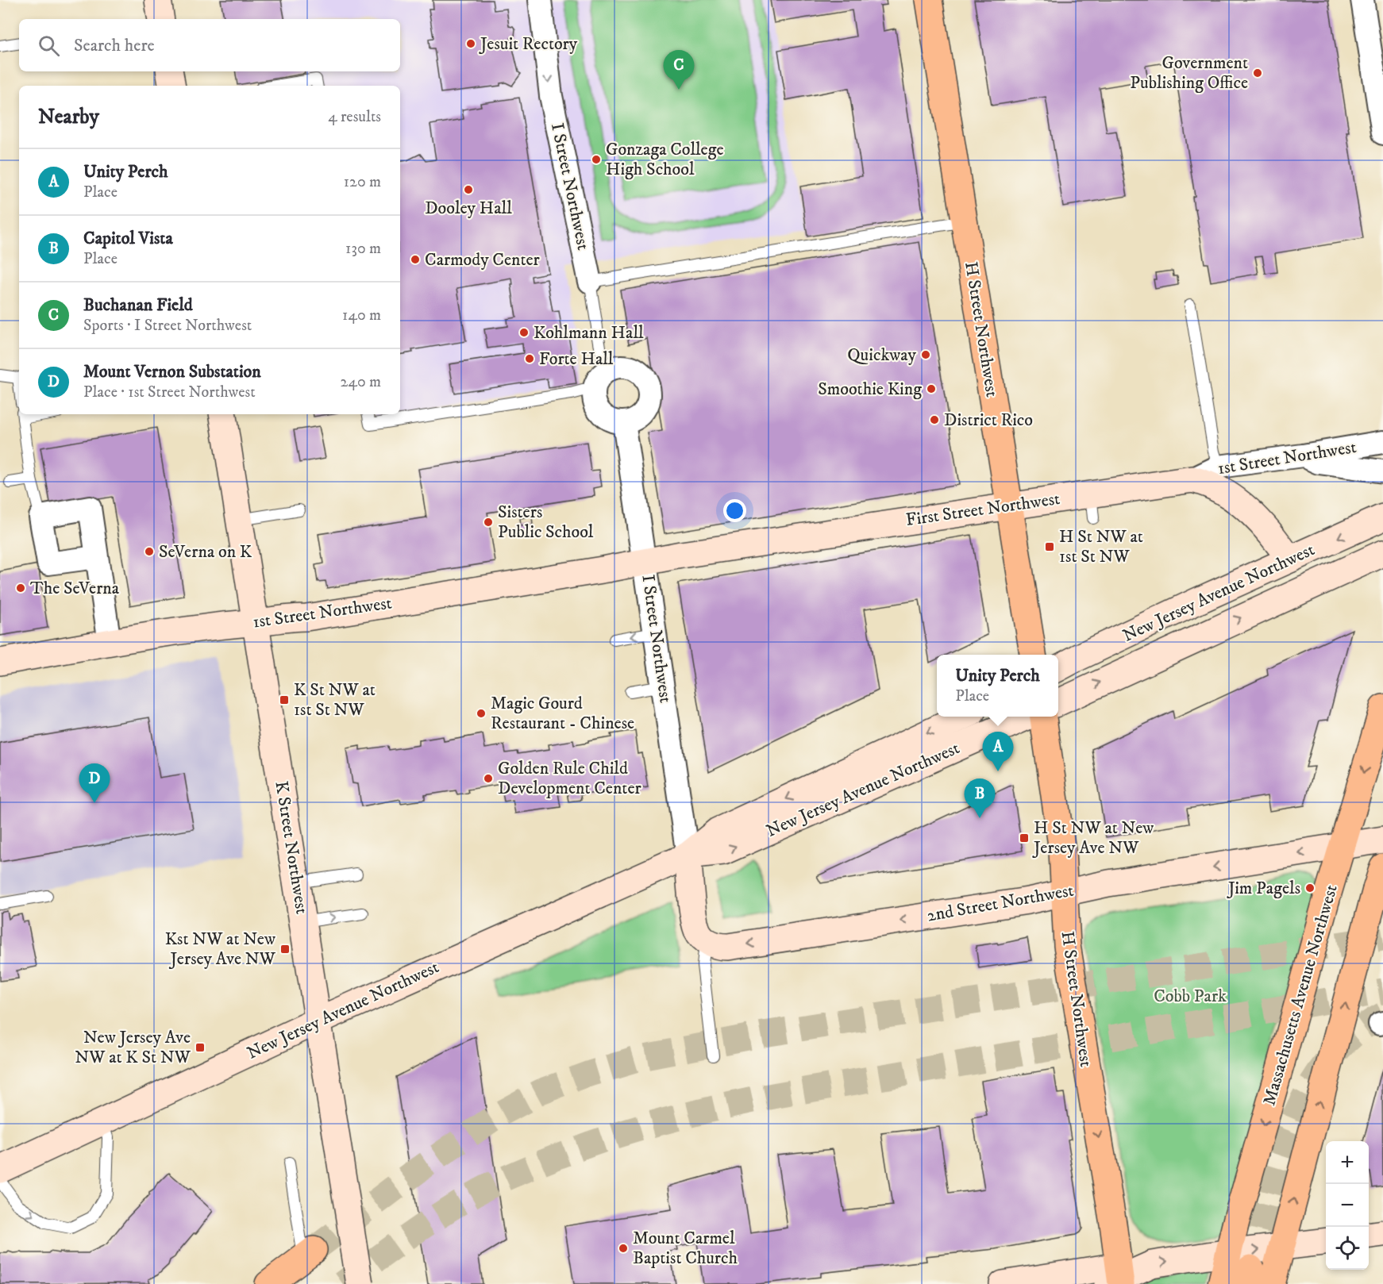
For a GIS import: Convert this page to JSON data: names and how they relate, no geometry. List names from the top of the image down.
{
  "streets": {
    "main road": ["H Street Northwest", "Massachusetts Avenue Northwest"],
    "street": [
      "I Street Northwest",
      "1st Street Northwest",
      "First Street Northwest",
      "New Jersey Avenue Northwest",
      "K Street Northwest",
      "2nd Street Northwest"
    ]
  },
  "crossings": [
    ["I Street Northwest", "1st Street Northwest"],
    ["I Street Northwest", "First Street Northwest"],
    ["I Street Northwest", "New Jersey Avenue Northwest"],
    ["H Street Northwest", "First Street Northwest"],
    ["H Street Northwest", "2nd Street Northwest"],
    ["1st Street Northwest", "First Street Northwest"],
    ["1st Street Northwest", "K Street Northwest"],
    ["First Street Northwest", "New Jersey Avenue Northwest"],
    ["New Jersey Avenue Northwest", "K Street Northwest"],
    ["2nd Street Northwest", "Massachusetts Avenue Northwest"]
  ],
  "one_way": ["2nd Street Northwest"],
  "parks": ["Cobb Park"],
  "places": {
    "other": [
      "Jesuit Rectory",
      "Government Publishing Office",
      "Gonzaga College High School",
      "Dooley Hall",
      "Carmody Center",
      "Kohlmann Hall",
      "Quickway",
      "Forte Hall",
      "Smoothie King",
      "District Rico",
      "Sisters Public School",
      "SeVerna on K",
      "The SeVerna",
      "Magic Gourd Restaurant - Chinese",
      "Golden Rule Child Development Center",
      "Jim Pagels",
      "Mount Carmel Baptist Church"
    ],
    "transit": [
      "H St NW at 1st St NW",
      "K St NW at 1st St NW",
      "H St NW at New Jersey Ave NW",
      "Kst NW at New Jersey Ave NW",
      "New Jersey Ave NW at K St NW"
    ]
  },
  "page": {
    "search": "Search here",
    "pins": [
      "C",
      "A",
      "D",
      "B"
    ],
    "heading": ["Nearby", "4 results"],
    "list": [
      {
        "mark": "A",
        "name": "Unity Perch",
        "note": "Place",
        "value": "120 m"
      },
      {
        "mark": "B",
        "name": "Capitol Vista",
        "note": "Place",
        "value": "130 m"
      },
      {
        "mark": "C",
        "name": "Buchanan Field",
        "note": "Sports · I Street Northwest",
        "value": "140 m"
      },
      {
        "mark": "D",
        "name": "Mount Vernon Substation",
        "note": "Place · 1st Street Northwest",
        "value": "240 m"
      }
    ],
    "popup": ["Unity Perch", "Place"],
    "map_buttons": ["+", "−"]
  }
}
